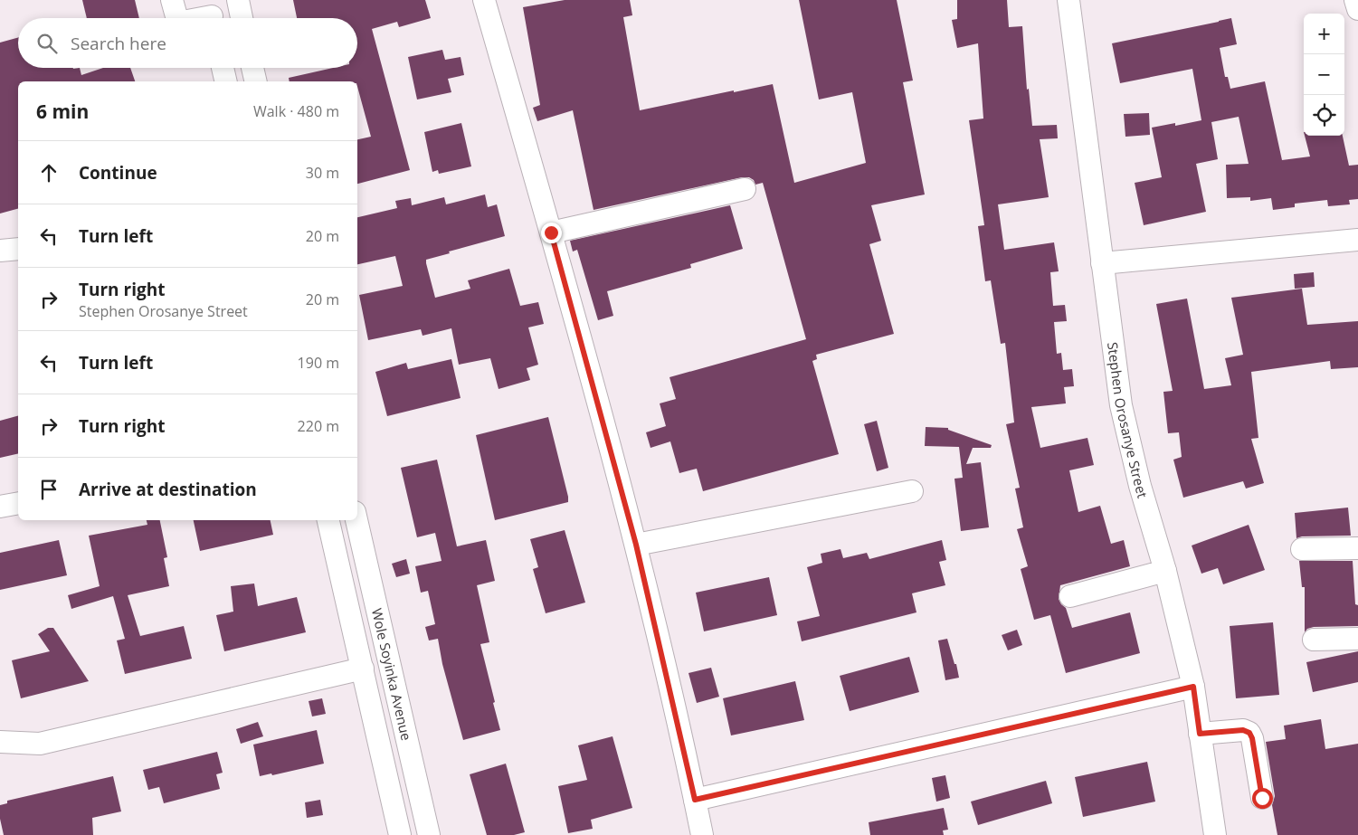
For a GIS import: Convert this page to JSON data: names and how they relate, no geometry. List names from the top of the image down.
{
  "streets": {
    "street": ["Stephen Orosanye Street", "Wole Soyinka Avenue"]
  },
  "page": {
    "map_buttons": ["+", "−"],
    "search": "Search here",
    "heading": ["6 min", "Walk · 480 m"],
    "list": [
      ["Continue", "30 m"],
      ["Turn left", "20 m"],
      ["Turn right", "Stephen Orosanye Street", "20 m"],
      ["Turn left", "190 m"],
      ["Turn right", "220 m"],
      "Arrive at destination"
    ]
  }
}
